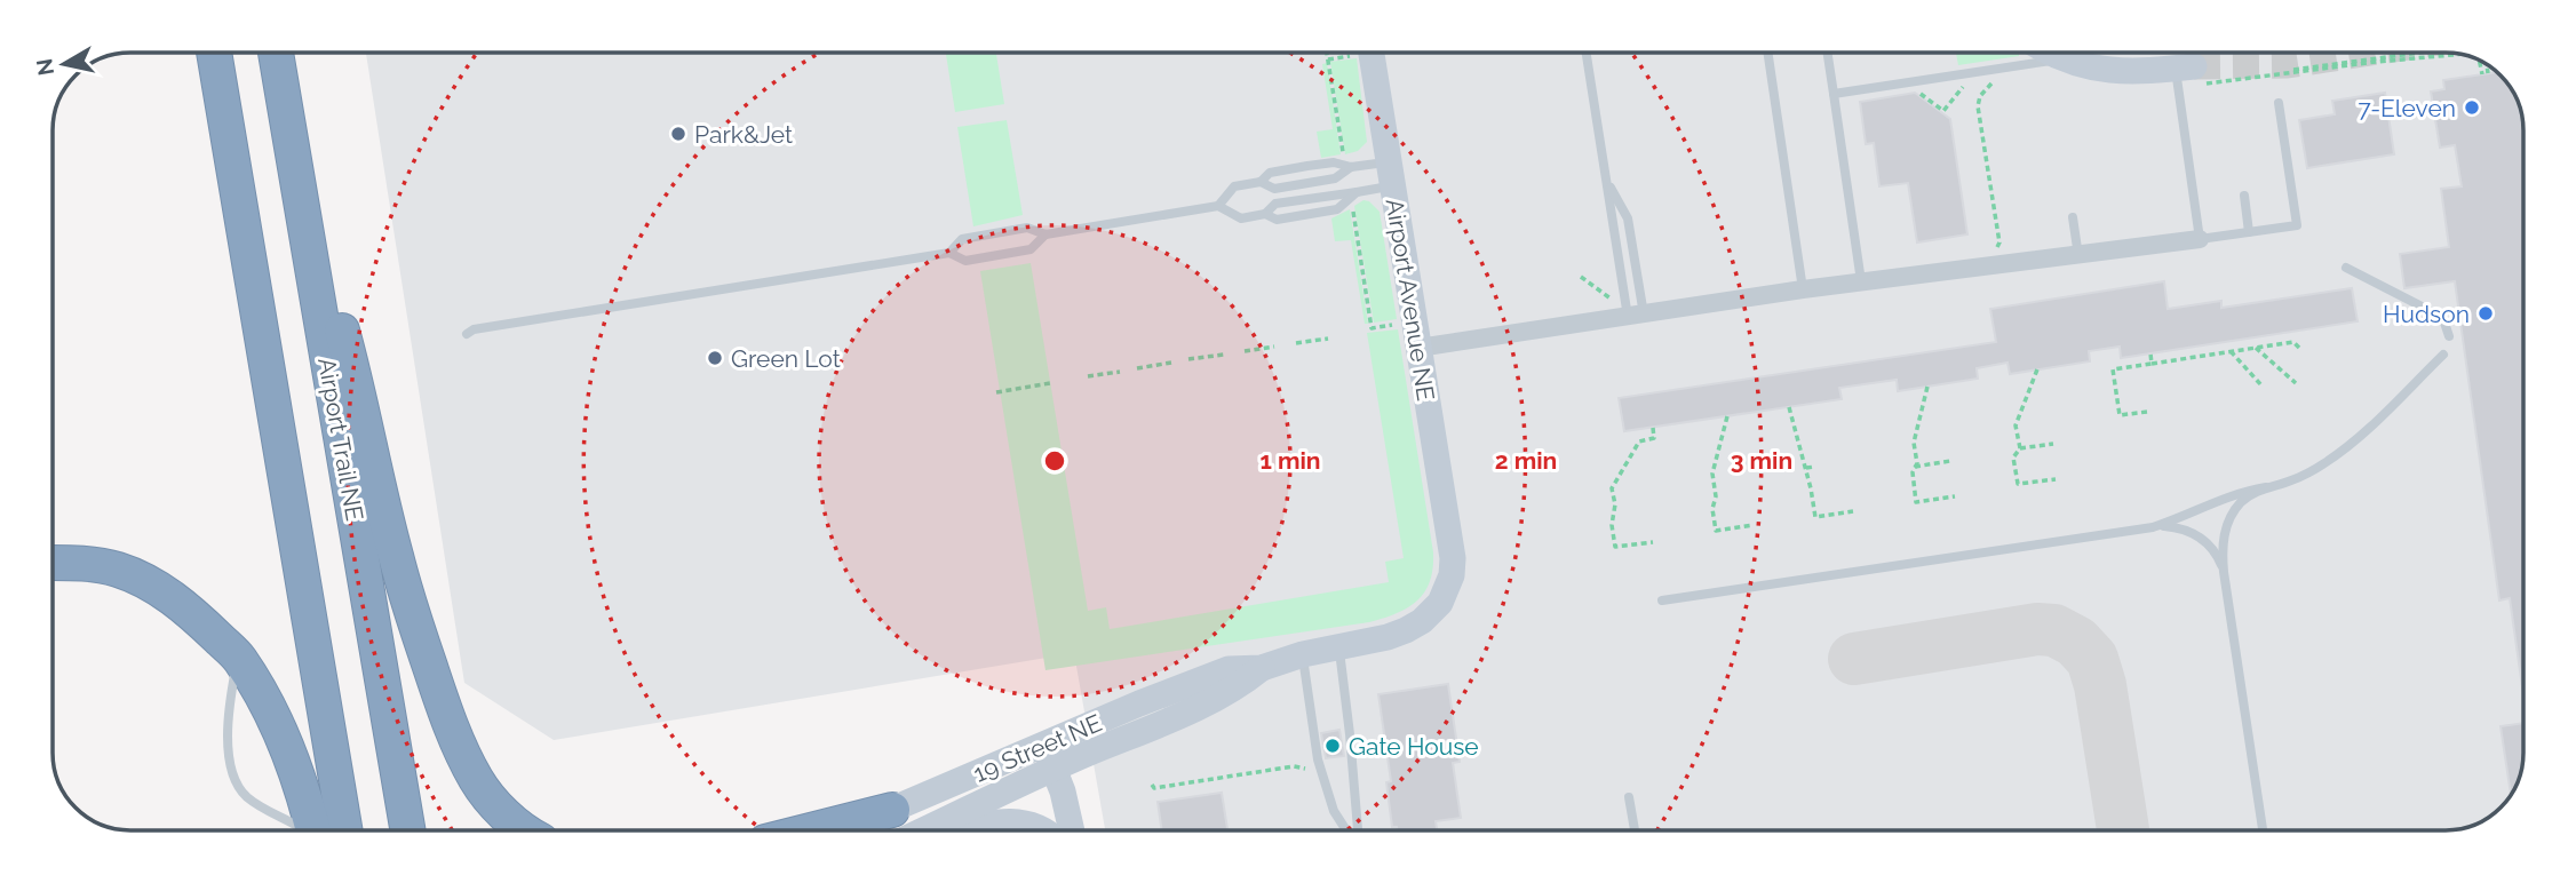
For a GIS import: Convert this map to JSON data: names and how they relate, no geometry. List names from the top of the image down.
{
  "streets": {
    "highway": ["Airport Trail NE"],
    "street": ["Airport Avenue NE", "19 Street NE"]
  },
  "crossings": [
    ["Airport Avenue NE", "19 Street NE"]
  ],
  "places": [
    "7-Eleven",
    "Park&Jet",
    "Hudson",
    "Green Lot",
    "Gate House"
  ],
  "north": "left",
  "rings": ["1 min", "2 min", "3 min"]
}
